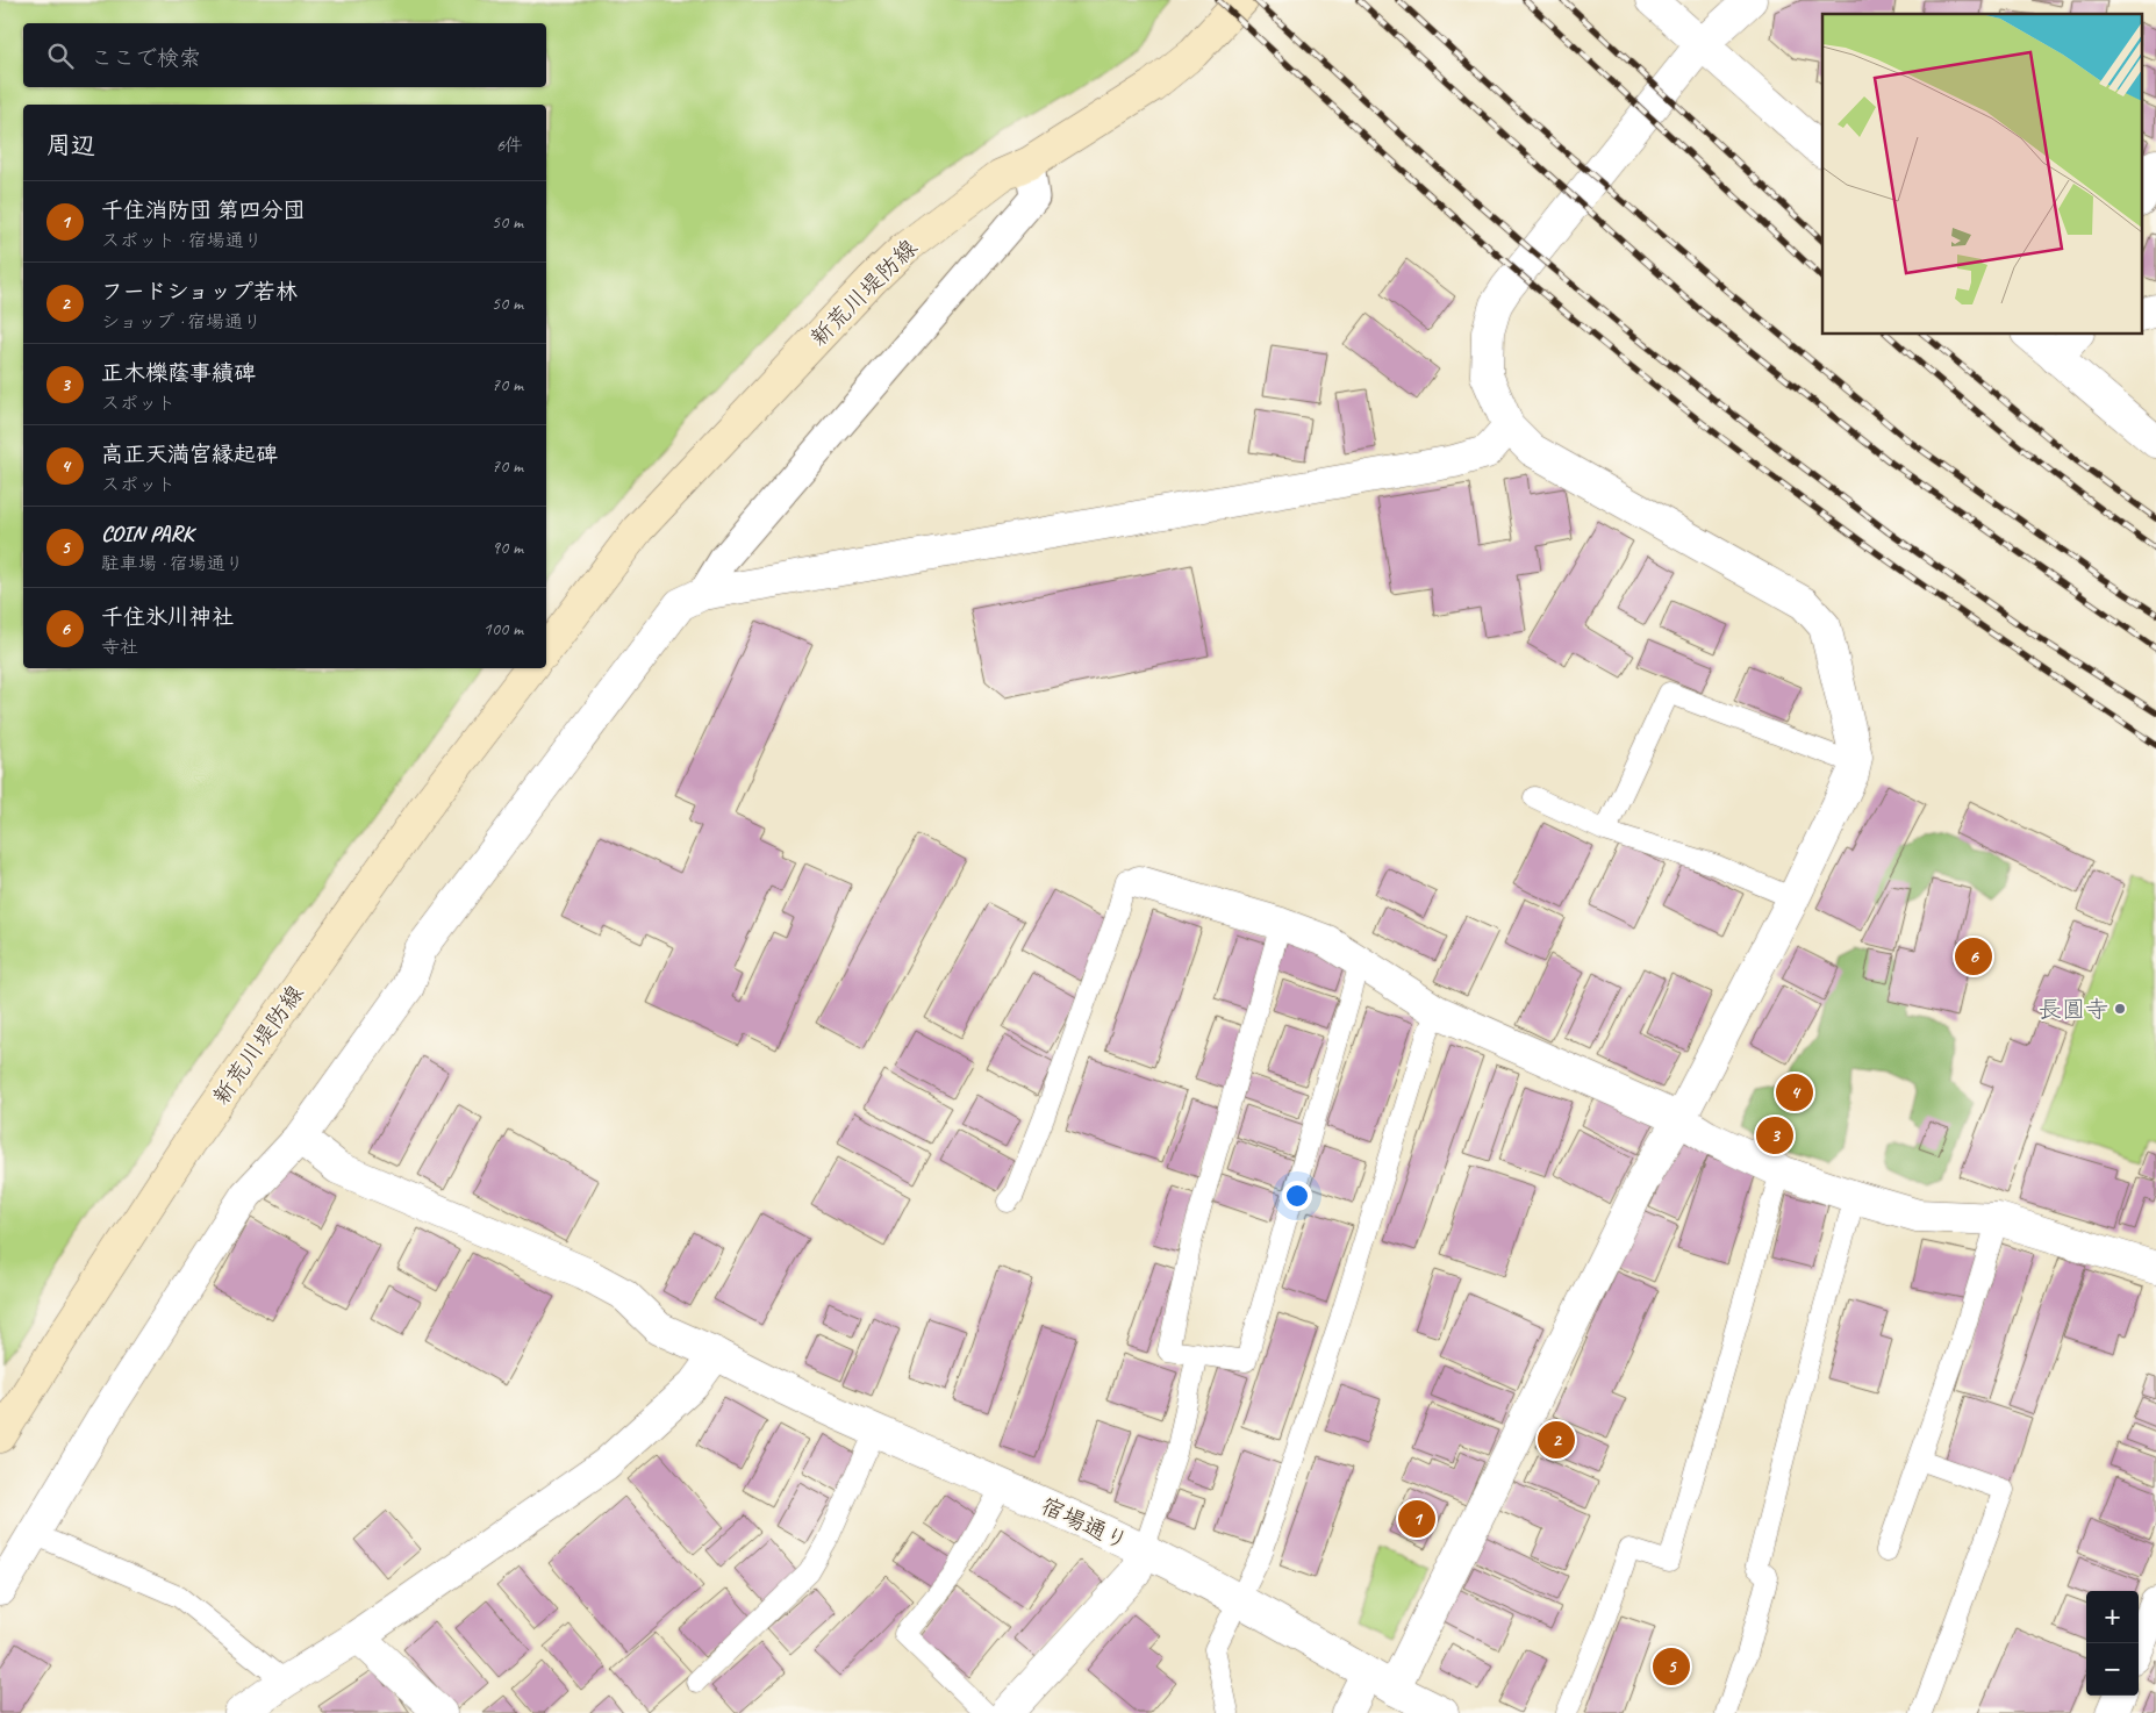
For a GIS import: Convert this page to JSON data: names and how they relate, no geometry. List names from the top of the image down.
{
  "streets": {
    "main road": ["新荒川堤防線"],
    "street": ["宿場通り"]
  },
  "places": ["長圓寺"],
  "page": {
    "search": "ここで検索",
    "heading": ["周辺", "6件"],
    "list": [
      {
        "mark": "1",
        "name": "千住消防団 第四分団",
        "note": "スポット · 宿場通り",
        "value": "50 m"
      },
      {
        "mark": "2",
        "name": "フードショップ若林",
        "note": "ショップ · 宿場通り",
        "value": "50 m"
      },
      {
        "mark": "3",
        "name": "正木櫟蔭事績碑",
        "note": "スポット",
        "value": "70 m"
      },
      {
        "mark": "4",
        "name": "高正天満宮縁起碑",
        "note": "スポット",
        "value": "70 m"
      },
      {
        "mark": "5",
        "name": "COIN PARK",
        "note": "駐車場 · 宿場通り",
        "value": "90 m"
      },
      {
        "mark": "6",
        "name": "千住氷川神社",
        "note": "寺社",
        "value": "100 m"
      }
    ],
    "pins": [
      "6",
      "4",
      "3",
      "2",
      "1",
      "5"
    ],
    "map_buttons": ["+", "−"]
  }
}
